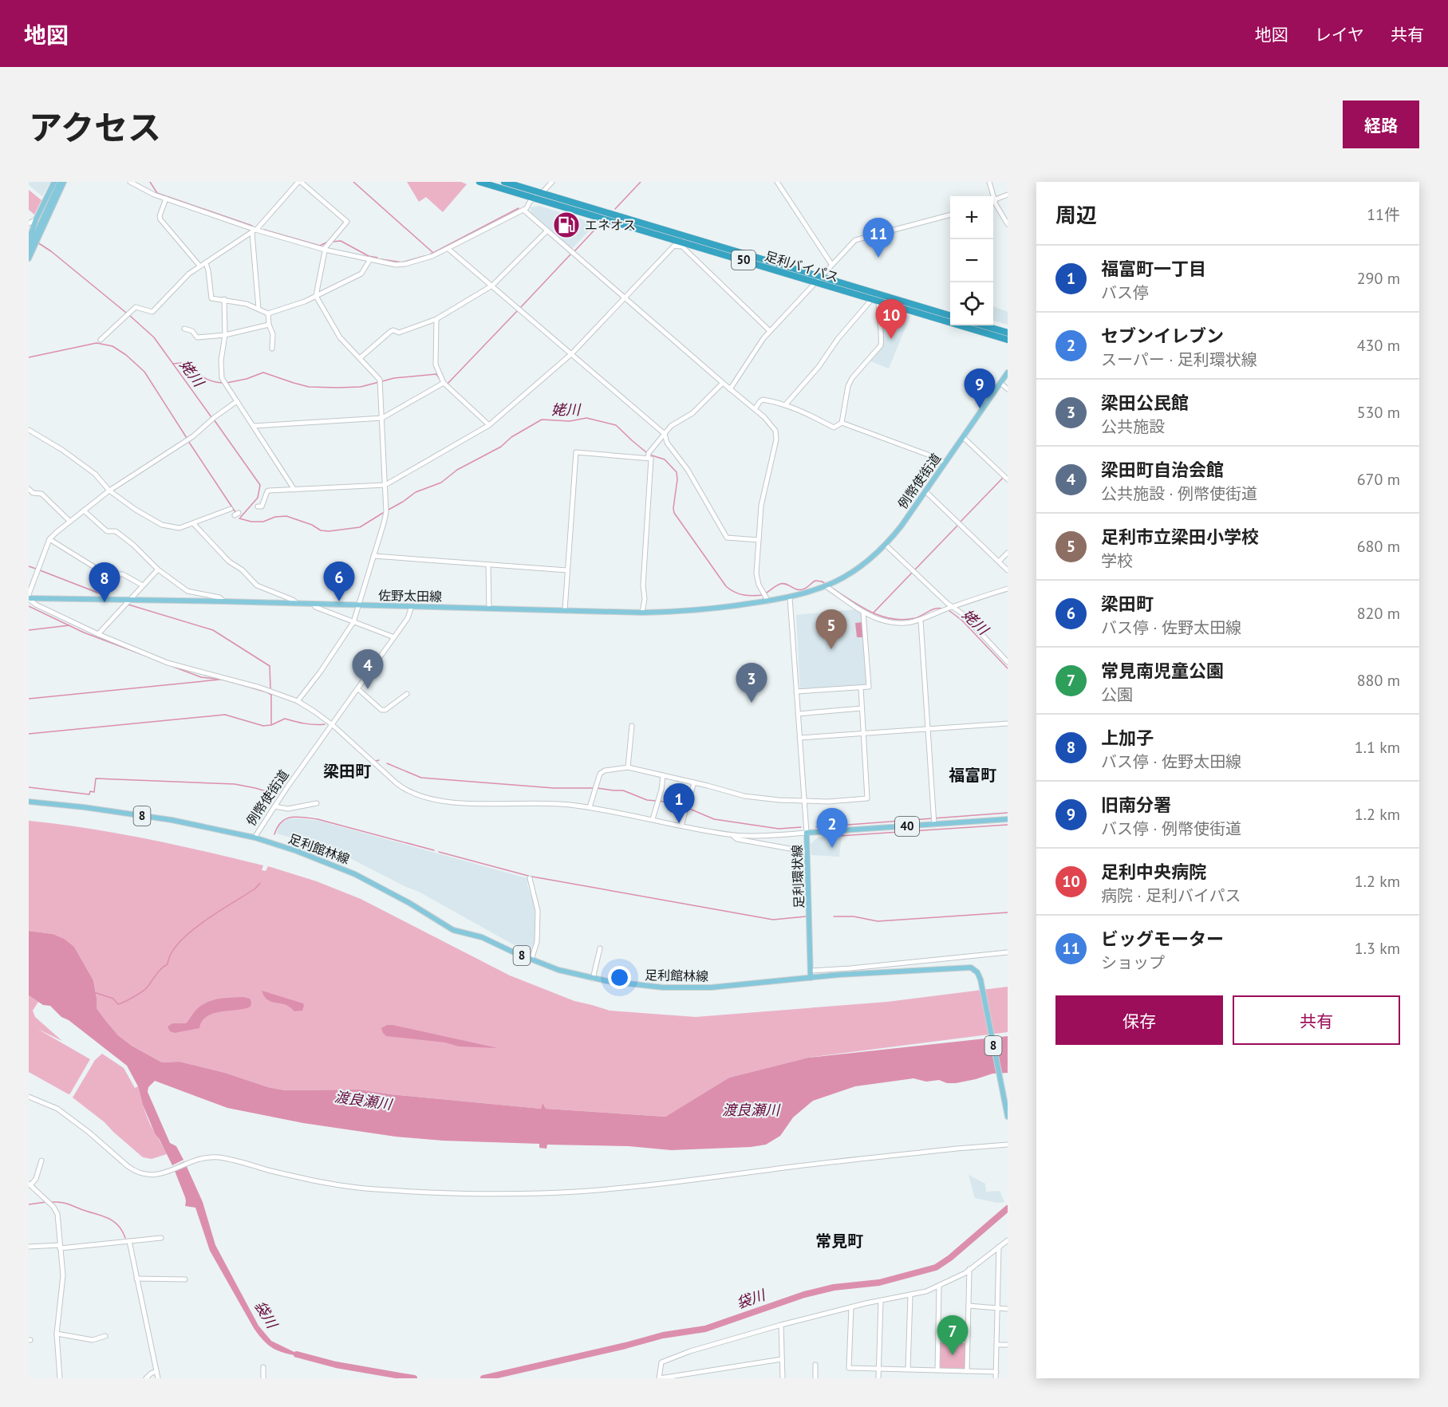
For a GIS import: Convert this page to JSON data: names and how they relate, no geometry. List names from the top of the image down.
{
  "streets": {
    "highway": ["50", "足利バイパス"],
    "main road": [
      "例幣使街道",
      "佐野太田線",
      "8",
      "40",
      "足利館林線",
      "足利環状線"
    ]
  },
  "crossings": [
    ["例幣使街道", "佐野太田線"],
    ["例幣使街道", "足利館林線"],
    ["足利館林線", "足利環状線"]
  ],
  "districts": ["梁田町", "福富町", "常見町"],
  "water": ["姥川", "渡良瀬川", "袋川"],
  "places": {
    "fuel station": ["エネオス"]
  },
  "page": {
    "header": "地図",
    "nav": ["地図", "レイヤ", "共有"],
    "title": "アクセス",
    "buttons": [
      "経路",
      ["保存", "共有"]
    ],
    "heading": ["周辺", "11件"],
    "map_buttons": ["+", "−"],
    "pins": [
      "11",
      "10",
      "9",
      "6",
      "8",
      "5",
      "4",
      "3",
      "1",
      "2",
      "7"
    ],
    "list": [
      {
        "mark": "1",
        "name": "福富町一丁目",
        "note": "バス停",
        "value": "290 m"
      },
      {
        "mark": "2",
        "name": "セブンイレブン",
        "note": "スーパー · 足利環状線",
        "value": "430 m"
      },
      {
        "mark": "3",
        "name": "梁田公民館",
        "note": "公共施設",
        "value": "530 m"
      },
      {
        "mark": "4",
        "name": "梁田町自治会館",
        "note": "公共施設 · 例幣使街道",
        "value": "670 m"
      },
      {
        "mark": "5",
        "name": "足利市立梁田小学校",
        "note": "学校",
        "value": "680 m"
      },
      {
        "mark": "6",
        "name": "梁田町",
        "note": "バス停 · 佐野太田線",
        "value": "820 m"
      },
      {
        "mark": "7",
        "name": "常見南児童公園",
        "note": "公園",
        "value": "880 m"
      },
      {
        "mark": "8",
        "name": "上加子",
        "note": "バス停 · 佐野太田線",
        "value": "1.1 km"
      },
      {
        "mark": "9",
        "name": "旧南分署",
        "note": "バス停 · 例幣使街道",
        "value": "1.2 km"
      },
      {
        "mark": "10",
        "name": "足利中央病院",
        "note": "病院 · 足利バイパス",
        "value": "1.2 km"
      },
      {
        "mark": "11",
        "name": "ビッグモーター",
        "note": "ショップ",
        "value": "1.3 km"
      }
    ]
  }
}
